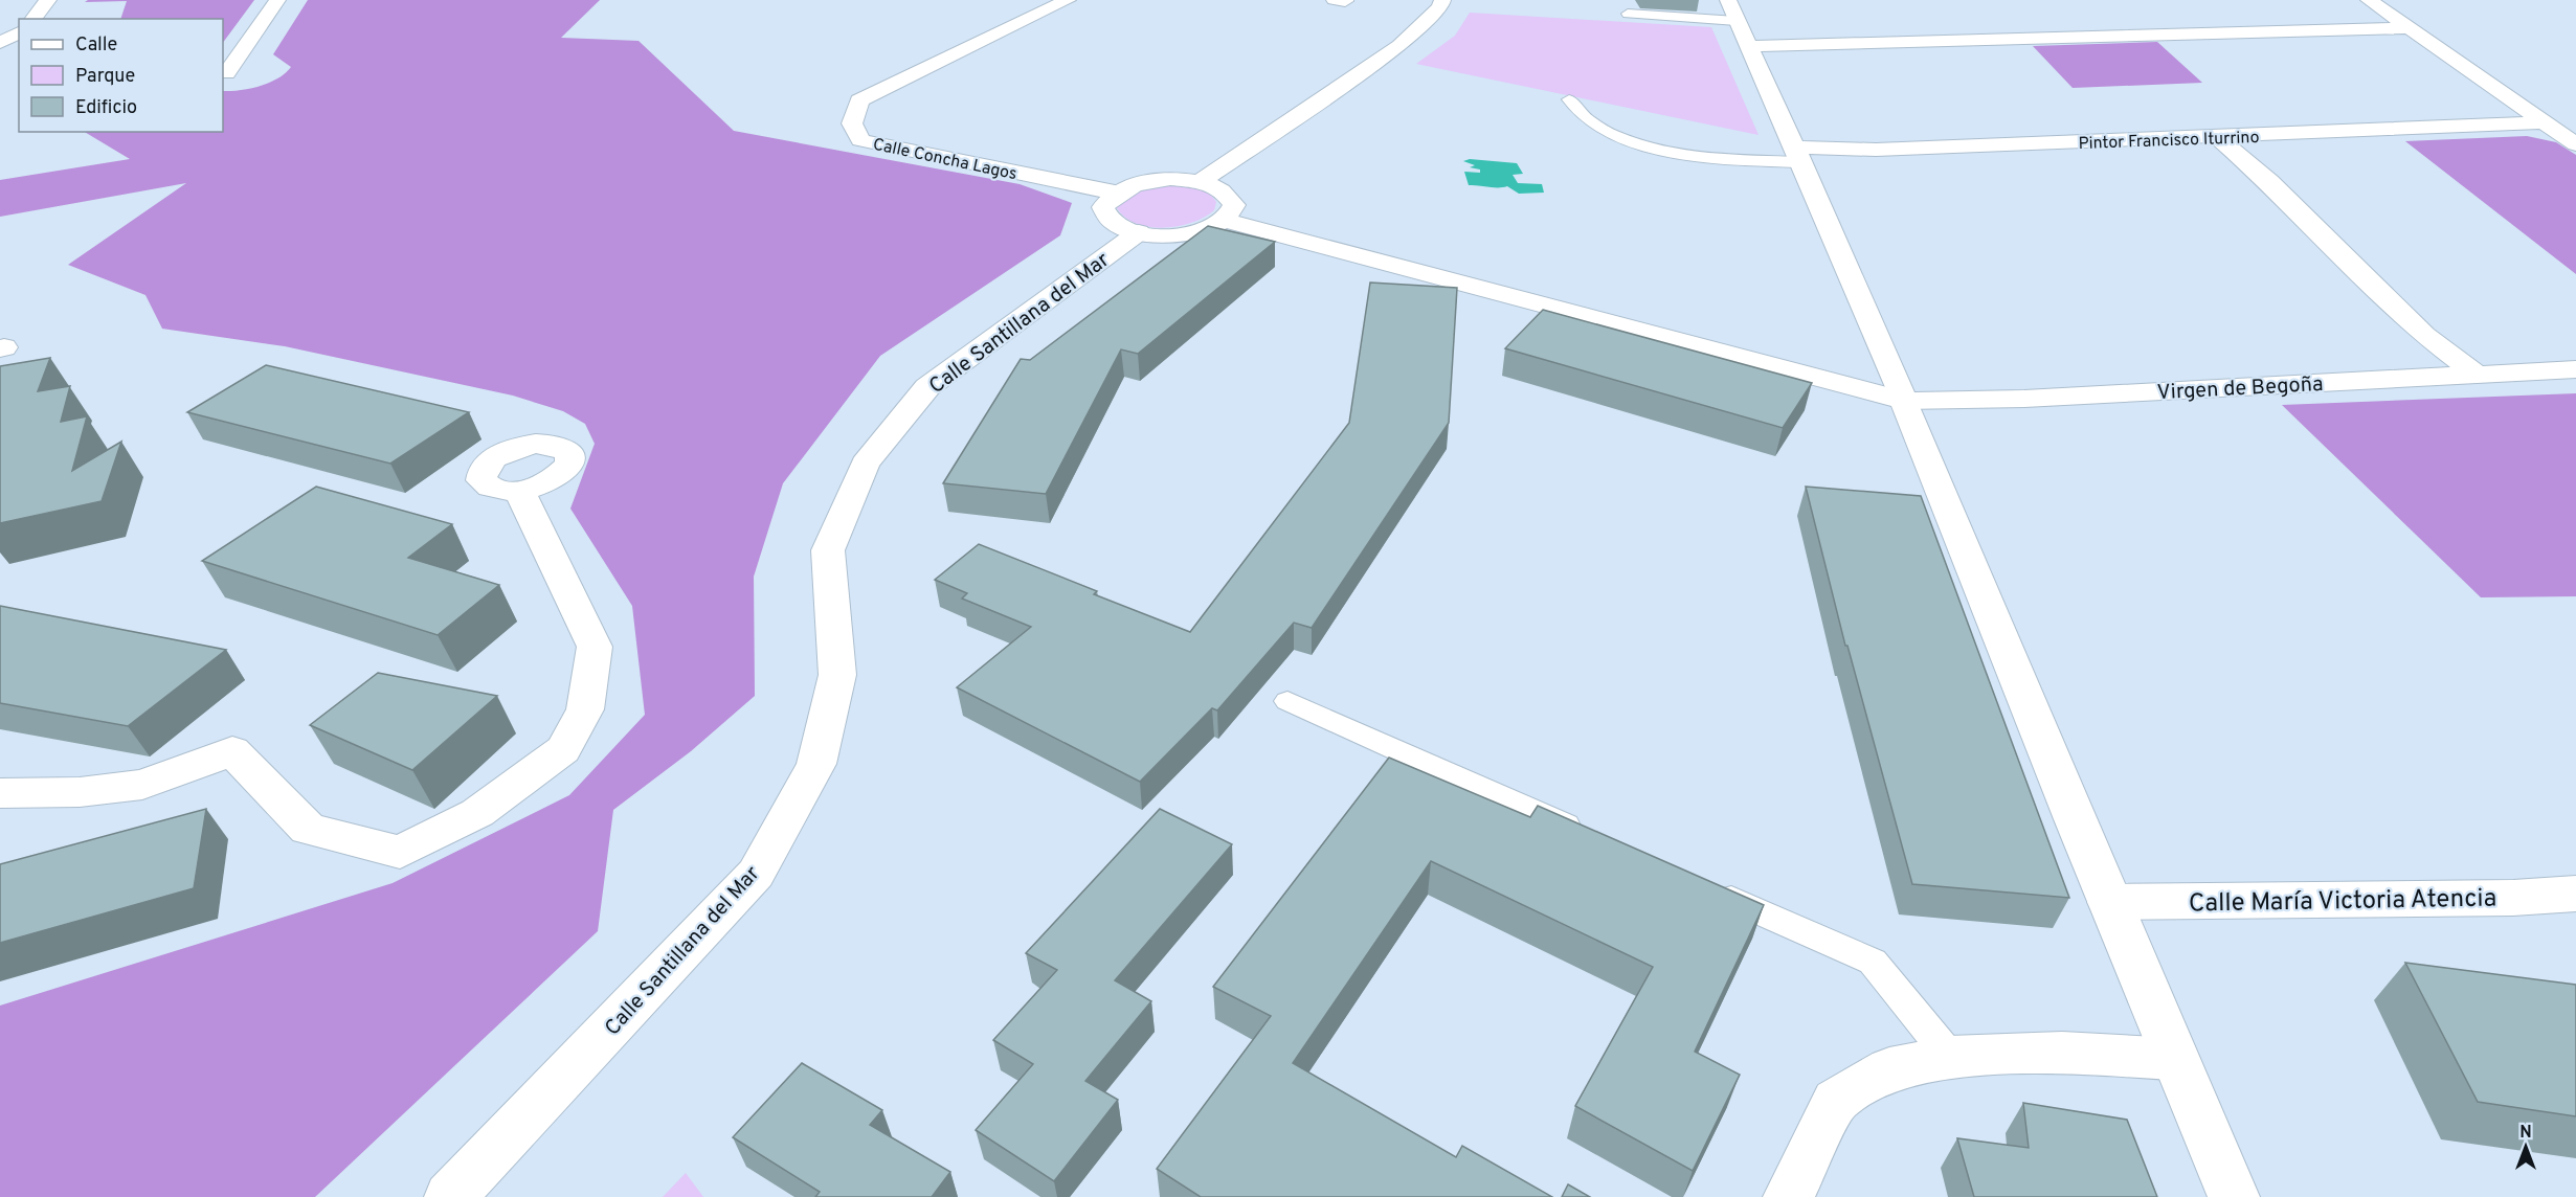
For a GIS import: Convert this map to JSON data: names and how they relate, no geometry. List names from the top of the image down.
{
  "streets": {
    "street": [
      "Pintor Francisco Iturrino",
      "Calle Concha Lagos",
      "Calle Santillana del Mar",
      "Virgen de Begoña",
      "Calle María Victoria Atencia"
    ]
  },
  "legend": ["Calle", "Parque", "Edificio"],
  "north": "top"
}
